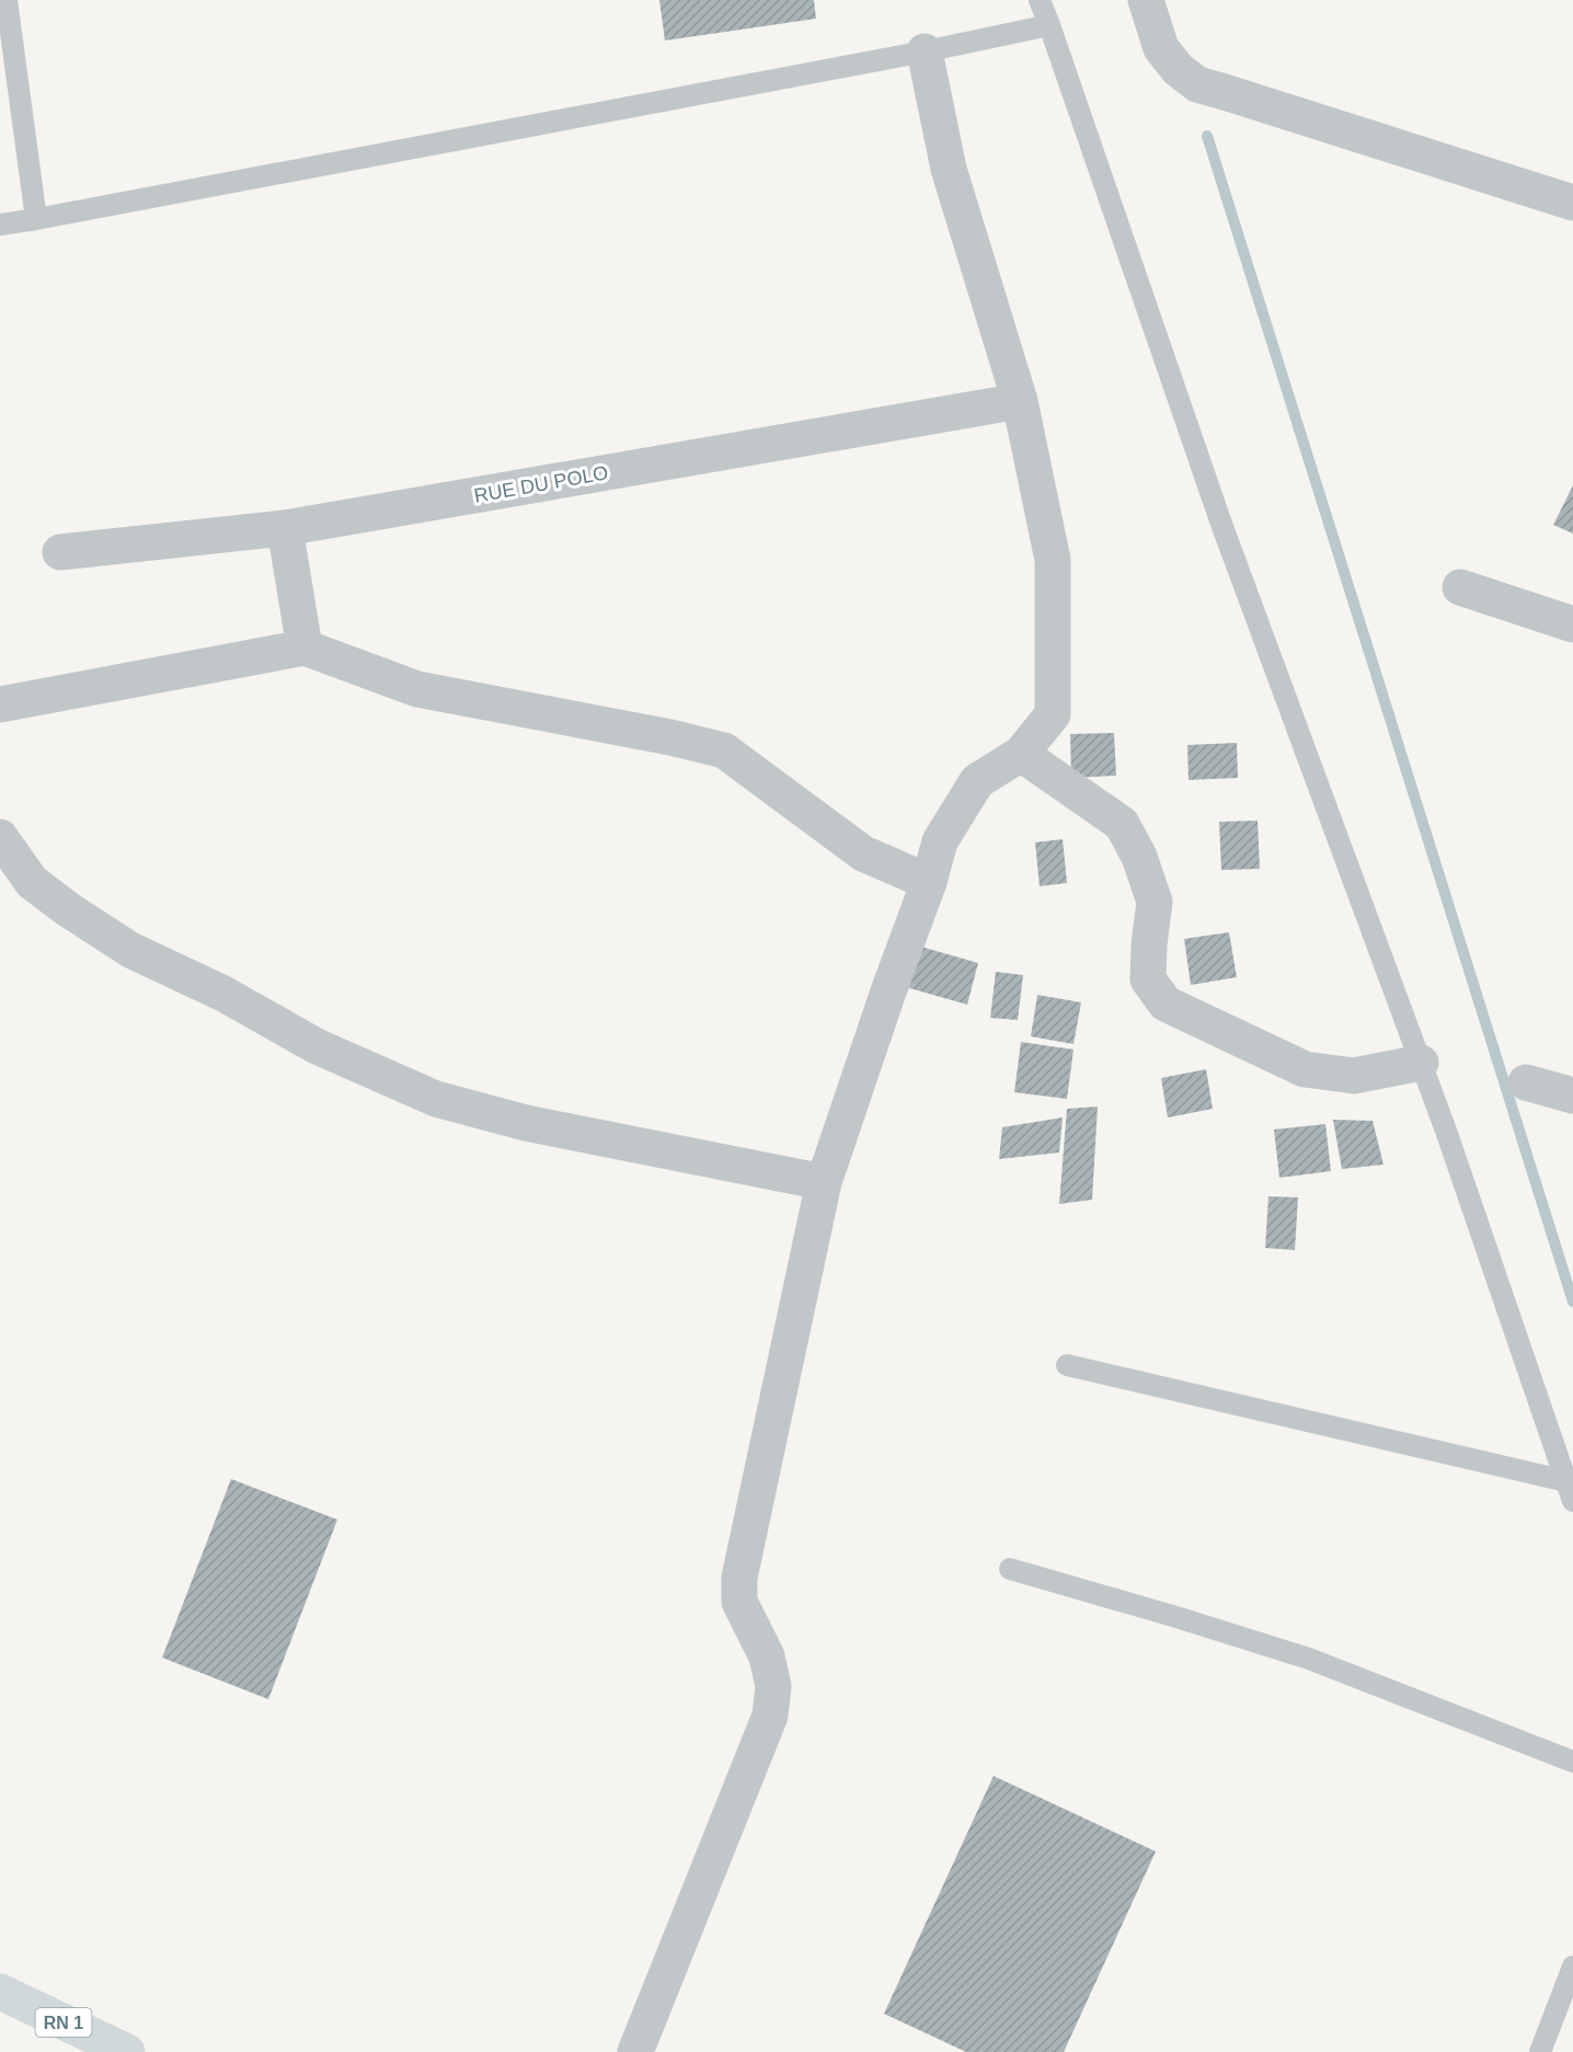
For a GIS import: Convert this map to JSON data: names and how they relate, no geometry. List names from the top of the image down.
{
  "streets": {
    "main road": ["RN 1"],
    "street": ["RUE DU POLO"]
  }
}
